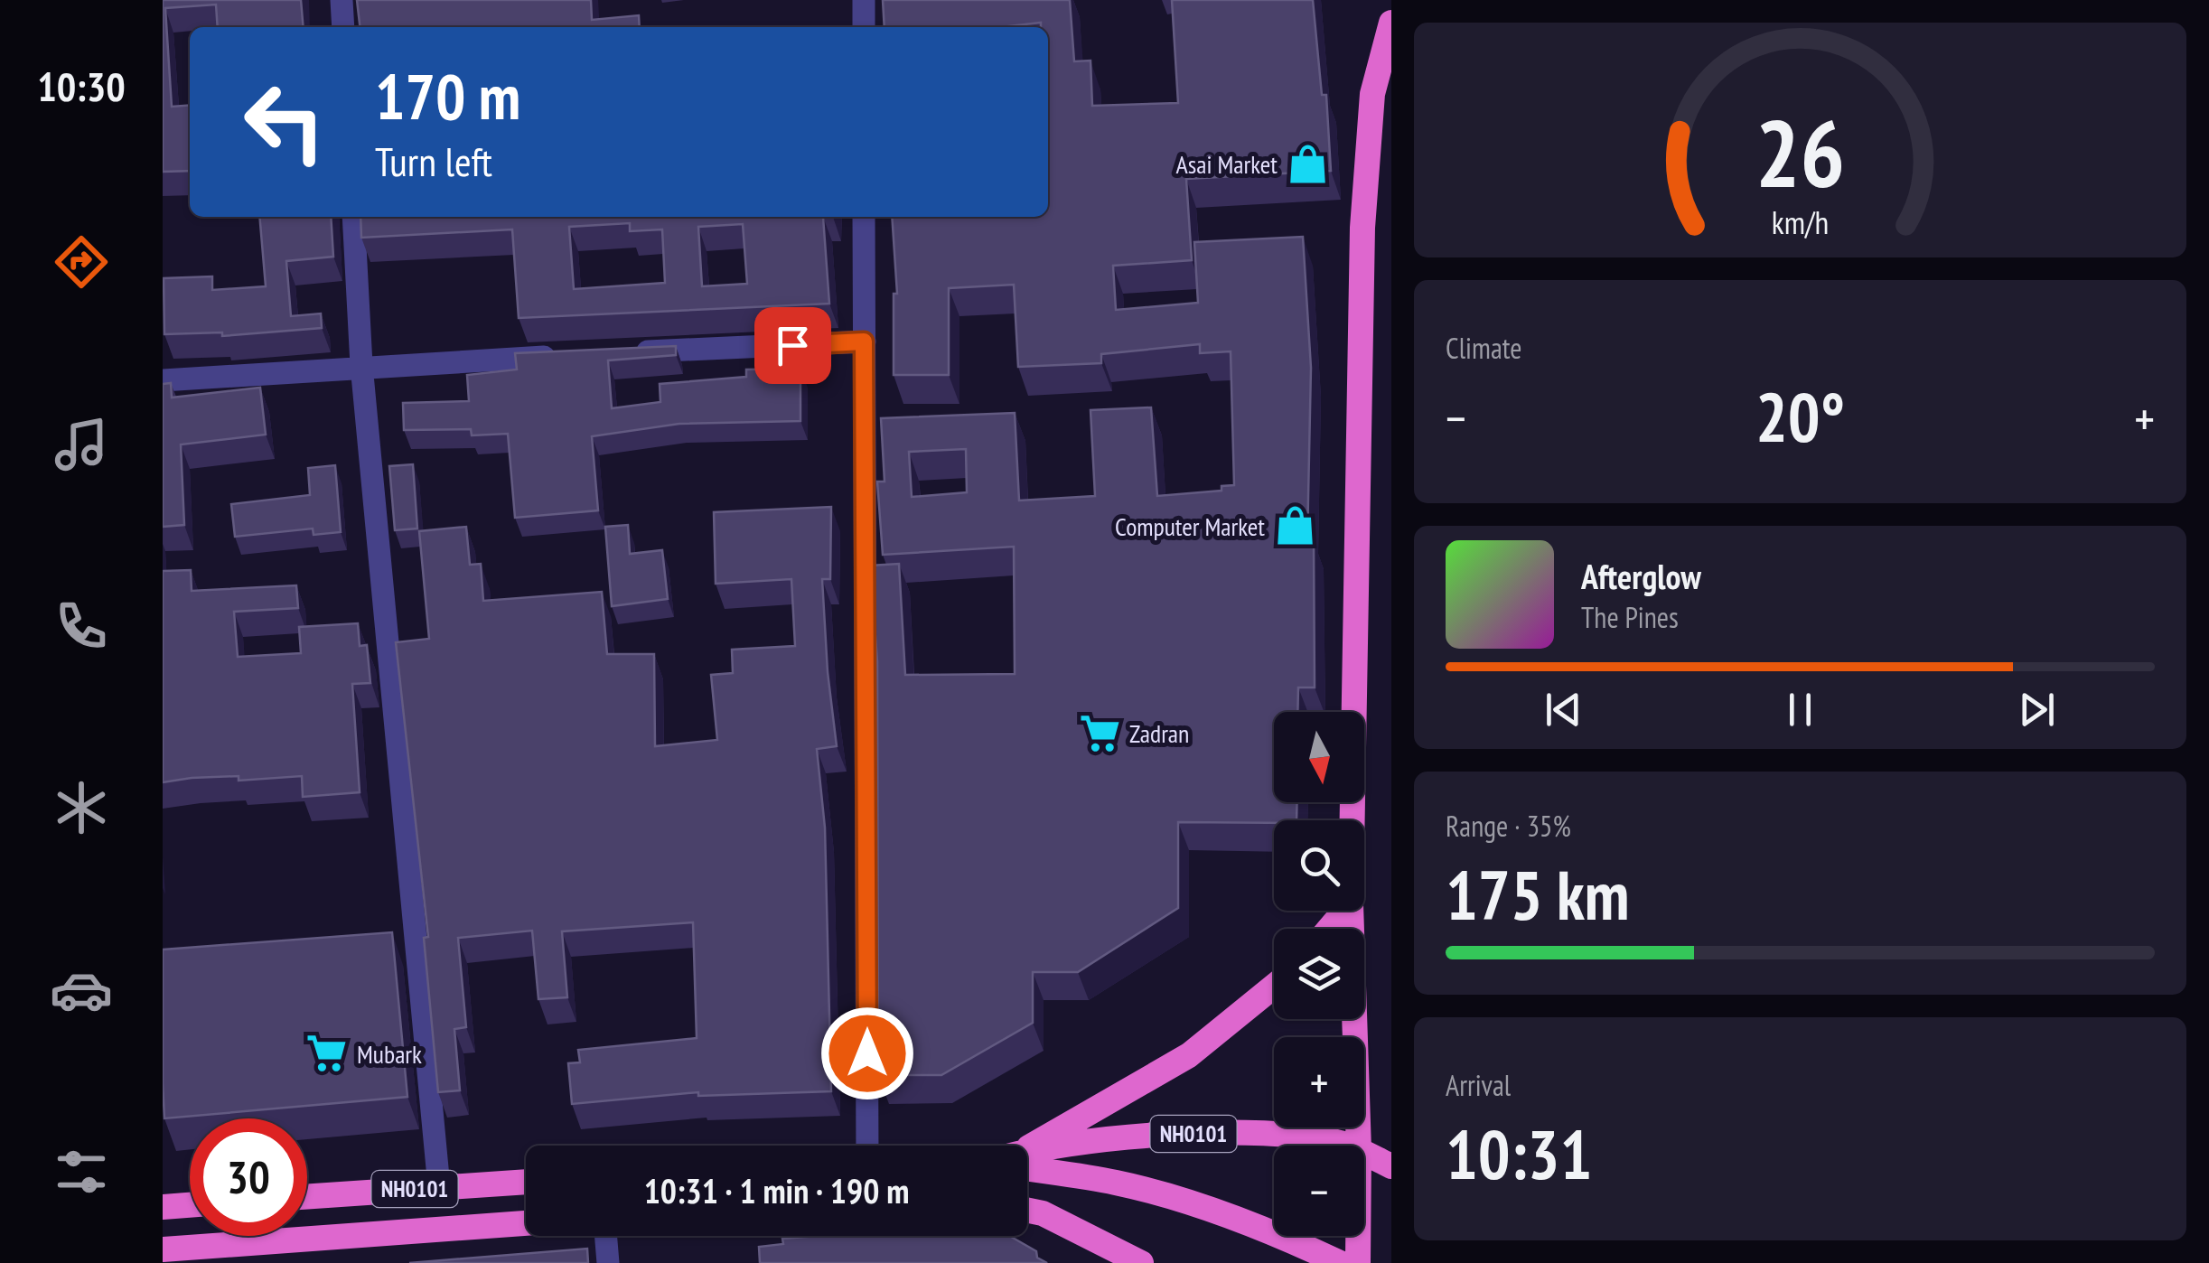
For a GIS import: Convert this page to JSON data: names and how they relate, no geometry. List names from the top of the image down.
{
  "streets": {
    "highway": ["NH0101"]
  },
  "places": {
    "shop": ["Asai Market", "Computer Market"],
    "supermarket": ["Zadran", "Mubark"]
  },
  "north": "bottom",
  "page": {
    "tabs": "10:30",
    "turn": ["170 m", "Turn left"],
    "tile": [
      "Climate",
      ["Range · 35%", "175 km"],
      ["Arrival", "10:31"]
    ],
    "heat": ["−", "20°", "+"],
    "song": ["Afterglow", "The Pines"],
    "map_buttons": ["+", "−"],
    "limit": "30",
    "trip": "10:31 · 1 min · 190 m",
    "gauge": ["26", "km/h"]
  }
}
